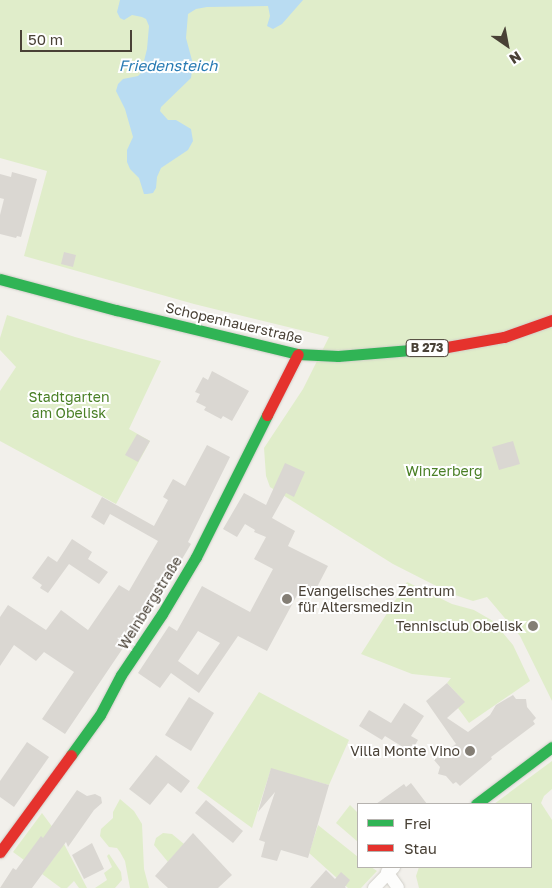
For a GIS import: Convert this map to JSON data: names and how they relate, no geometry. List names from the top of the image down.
{
  "streets": {
    "street": ["Schopenhauerstraße", "B 273", "Weinbergstraße"]
  },
  "crossings": [
    ["Schopenhauerstraße", "Weinbergstraße"]
  ],
  "water": ["Friedensteich"],
  "parks": ["Stadtgarten am Obelisk", "Winzerberg"],
  "places": ["Evangelisches Zentrum für Altersmedizin", "Tennisclub Obelisk", "Villa Monte Vino"],
  "legend": ["Frei", "Stau"],
  "scale_bar": "50 m",
  "north": "bottom right"
}
